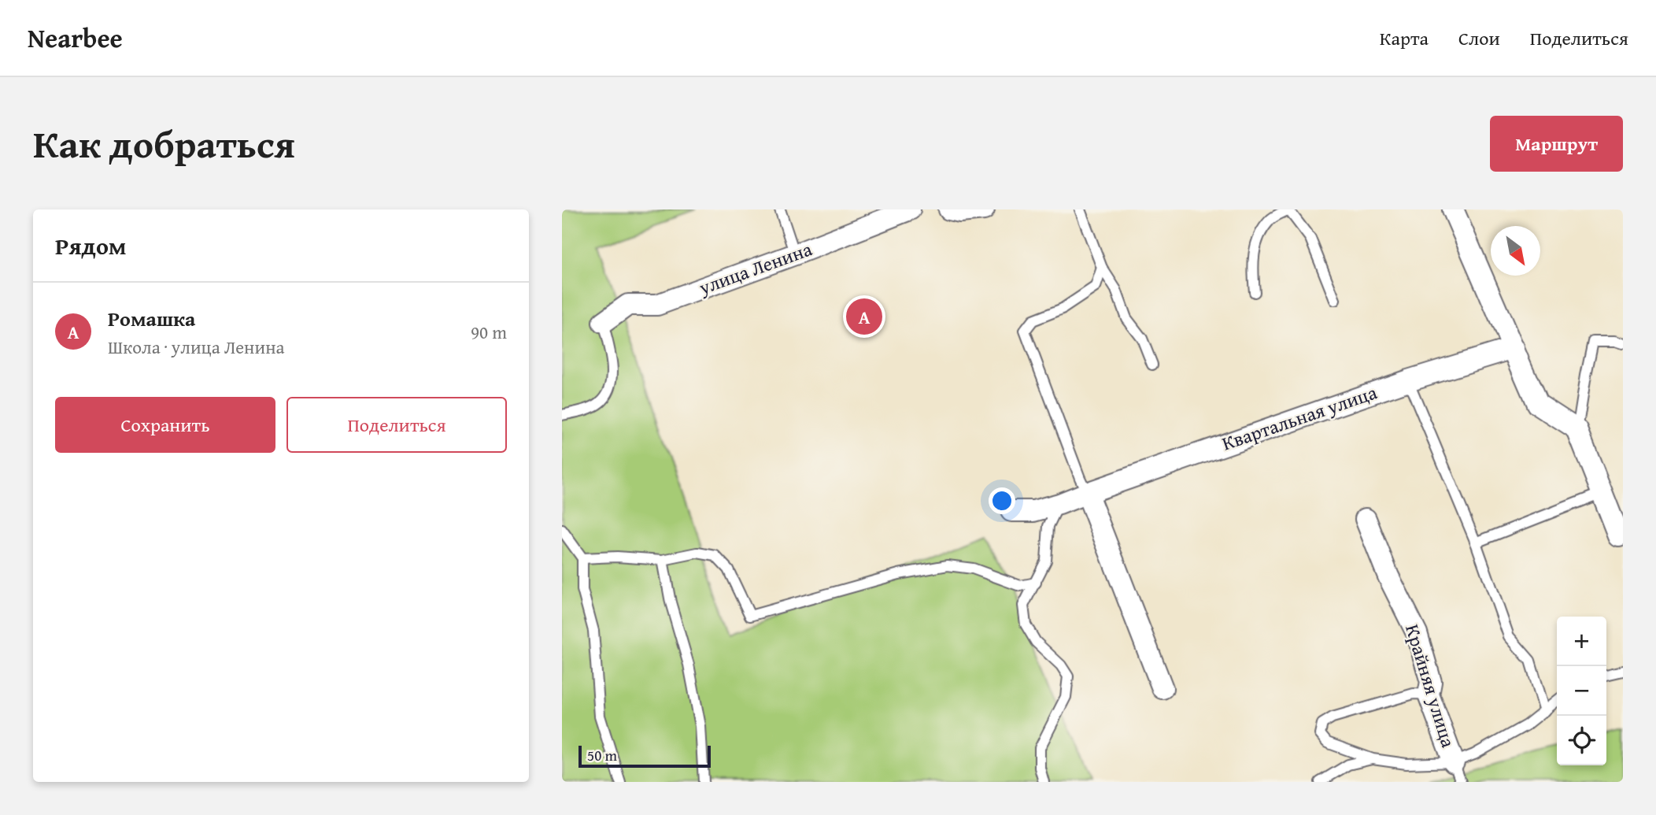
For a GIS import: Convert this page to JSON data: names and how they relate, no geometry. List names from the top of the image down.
{
  "streets": {
    "street": ["улица Ленина", "Квартальная улица", "Крайняя улица"]
  },
  "scale_bar": "50 m",
  "north": "bottom right",
  "page": {
    "header": "Nearbee",
    "nav": ["Карта", "Слои", "Поделиться"],
    "title": "Как добраться",
    "buttons": [
      "Маршрут",
      ["Сохранить", "Поделиться"]
    ],
    "heading": "Рядом",
    "list": [
      {
        "mark": "A",
        "name": "Ромашка",
        "note": "Школа · улица Ленина",
        "value": "90 m"
      }
    ],
    "pins": "A",
    "map_buttons": ["+", "−"],
    "scale": "50 m"
  }
}
